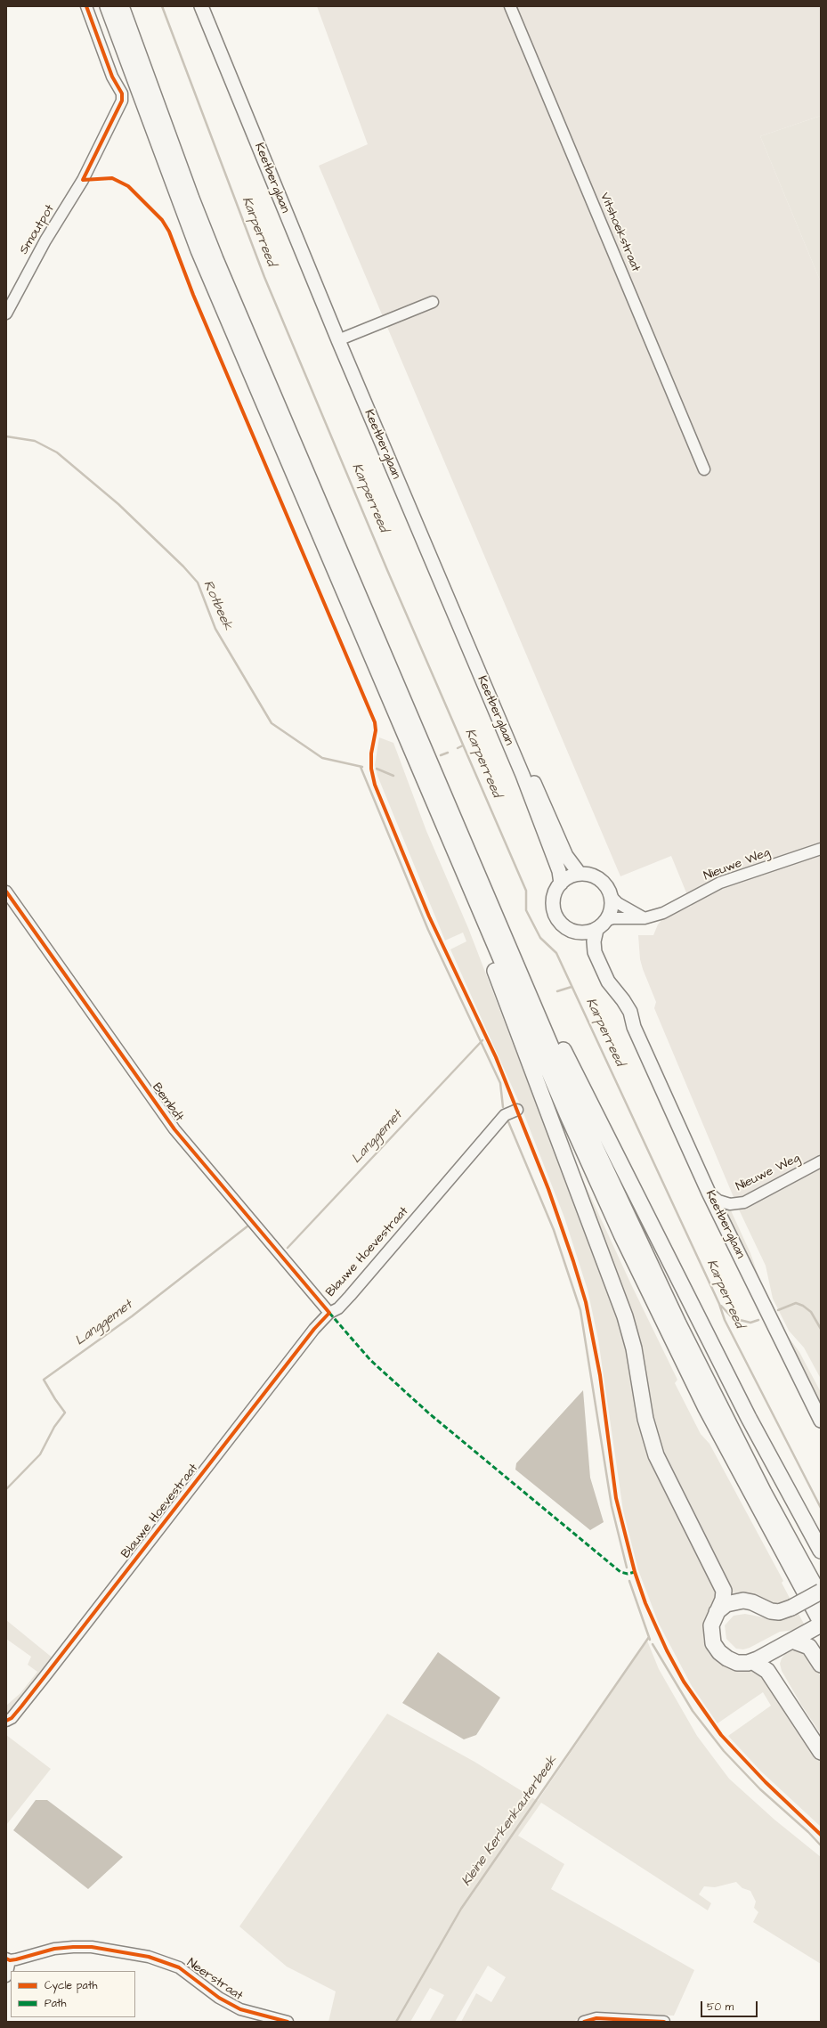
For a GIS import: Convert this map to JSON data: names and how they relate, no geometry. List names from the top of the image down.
{
  "streets": {
    "main road": ["Keetberglaan"],
    "street": [
      "Smoutpot",
      "Vitshoekstraat",
      "Nieuwe Weg",
      "Bembdt",
      "Blauwe Hoevestraat",
      "Neerstraat"
    ]
  },
  "crossings": [
    ["Keetberglaan", "Nieuwe Weg"],
    ["Bembdt", "Blauwe Hoevestraat"]
  ],
  "water": [
    "Karperreed",
    "Rotbeek",
    "Langgemet",
    "Kleine Kerkenkauterbeek"
  ],
  "legend": ["Cycle path", "Path"],
  "scale_bar": "50 m"
}
